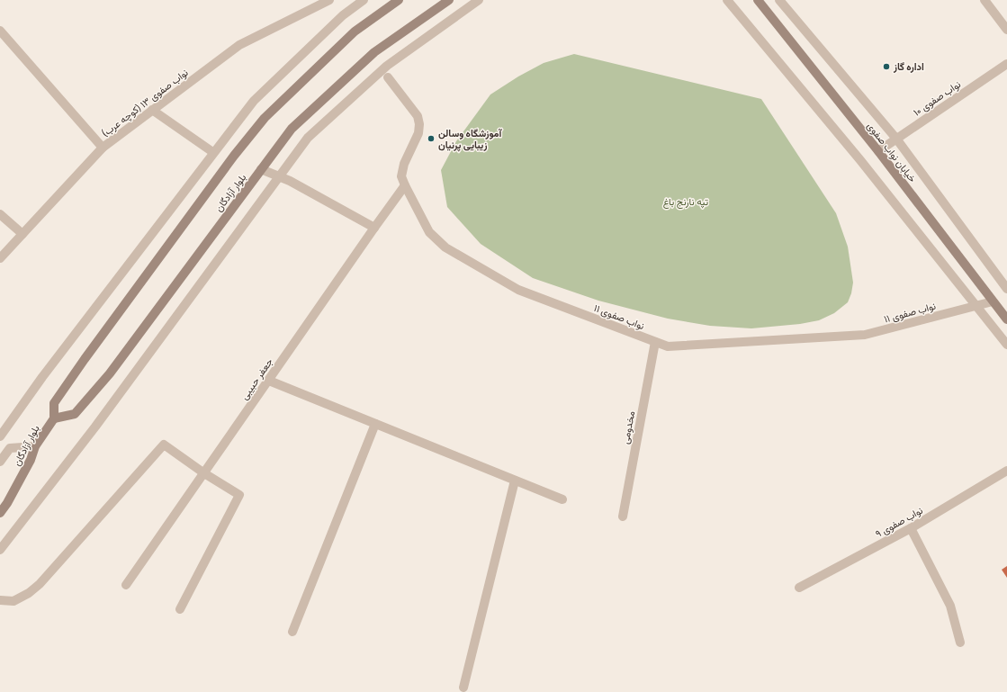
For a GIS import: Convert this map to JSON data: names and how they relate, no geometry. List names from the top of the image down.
{
  "streets": {
    "main road": ["خیابان نواب صفوی", "بلوار آزادگان"],
    "street": [
      "نواب صفوی ۱۰",
      "نواب صفوی ۱۳ (کوچه عرب)",
      "نواب صفوی ۱۱",
      "جعفر حبیبی",
      "مخدومی",
      "نواب صفوی ۹"
    ]
  },
  "crossings": [
    ["نواب صفوی ۱۰", "خیابان نواب صفوی"],
    ["خیابان نواب صفوی", "نواب صفوی ۱۱"],
    ["نواب صفوی ۱۱", "جعفر حبیبی"],
    ["نواب صفوی ۱۱", "مخدومی"]
  ],
  "parks": ["تپه نارنج باغ"],
  "places": ["اداره گاز", "آموزشگاه وسالن زیبایی پرنیان"]
}
